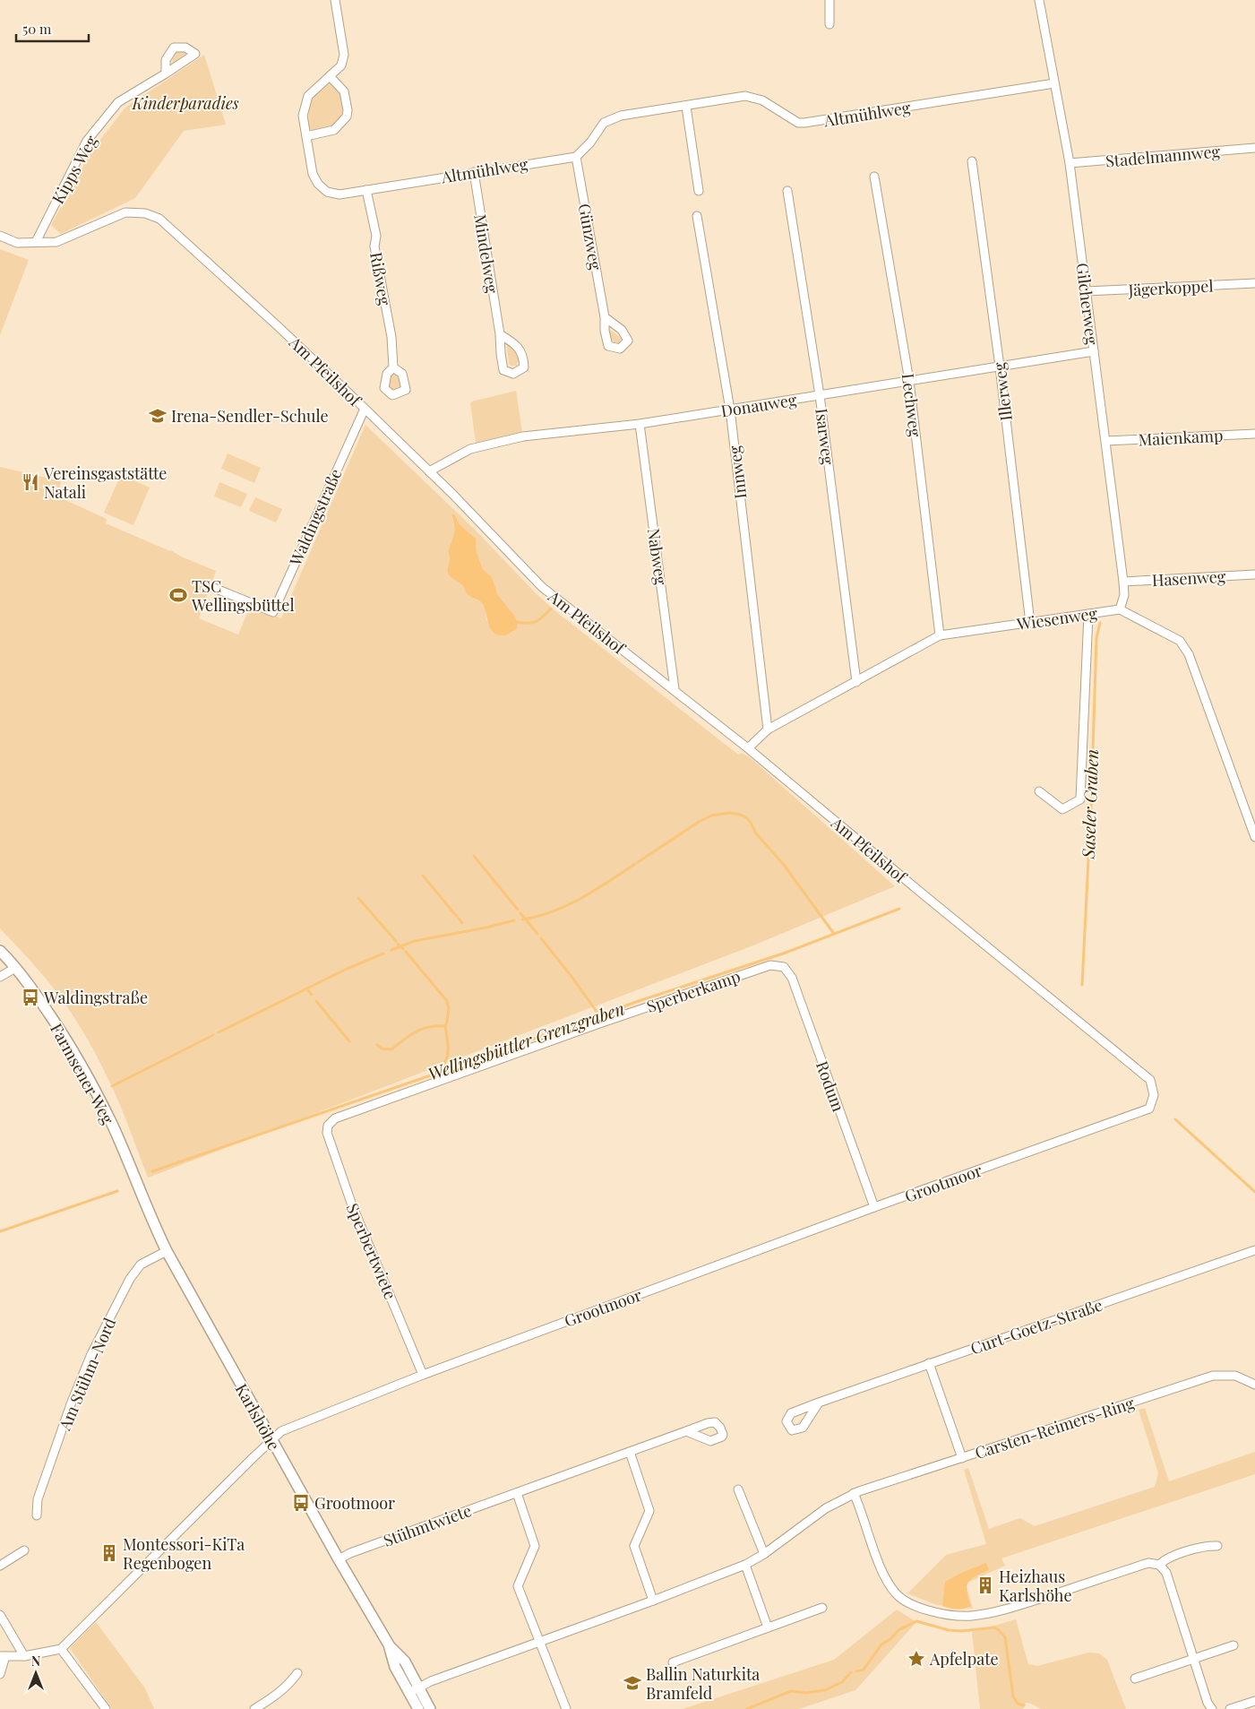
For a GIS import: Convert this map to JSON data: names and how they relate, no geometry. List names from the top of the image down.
{
  "streets": {
    "main road": ["Farmsener Weg", "Karlshöhe"],
    "street": [
      "Altmühlweg",
      "Stadelmannweg",
      "Kipps Weg",
      "Günzweg",
      "Mindelweg",
      "Rißweg",
      "Jägerkoppel",
      "Gilcherweg",
      "Am Pfeilshof",
      "Illerweg",
      "Donauweg",
      "Lechweg",
      "Isarweg",
      "Maienkamp",
      "Innweg",
      "Waldingstraße",
      "Nabweg",
      "Hasenweg",
      "Wiesenweg",
      "Sperberkamp",
      "Rodum",
      "Grootmoor",
      "Sperbertwiete",
      "Curt-Goetz-Straße",
      "Am Stühm-Nord",
      "Carsten-Reimers-Ring",
      "Stühmtwiete"
    ]
  },
  "crossings": [
    ["Altmühlweg", "Günzweg"],
    ["Altmühlweg", "Mindelweg"],
    ["Altmühlweg", "Rißweg"],
    ["Altmühlweg", "Gilcherweg"],
    ["Stadelmannweg", "Gilcherweg"],
    ["Kipps Weg", "Am Pfeilshof"],
    ["Jägerkoppel", "Gilcherweg"],
    ["Gilcherweg", "Donauweg"],
    ["Gilcherweg", "Maienkamp"],
    ["Gilcherweg", "Hasenweg"],
    ["Gilcherweg", "Wiesenweg"],
    ["Am Pfeilshof", "Donauweg"],
    ["Am Pfeilshof", "Waldingstraße"],
    ["Am Pfeilshof", "Nabweg"],
    ["Am Pfeilshof", "Wiesenweg"],
    ["Am Pfeilshof", "Grootmoor"],
    ["Illerweg", "Donauweg"],
    ["Illerweg", "Wiesenweg"],
    ["Donauweg", "Lechweg"],
    ["Donauweg", "Isarweg"],
    ["Donauweg", "Innweg"],
    ["Donauweg", "Nabweg"],
    ["Lechweg", "Wiesenweg"],
    ["Isarweg", "Wiesenweg"],
    ["Innweg", "Wiesenweg"],
    ["Sperberkamp", "Rodum"],
    ["Sperberkamp", "Sperbertwiete"],
    ["Farmsener Weg", "Karlshöhe"],
    ["Rodum", "Grootmoor"],
    ["Grootmoor", "Sperbertwiete"],
    ["Grootmoor", "Karlshöhe"],
    ["Am Stühm-Nord", "Karlshöhe"],
    ["Karlshöhe", "Carsten-Reimers-Ring"],
    ["Karlshöhe", "Stühmtwiete"]
  ],
  "water": ["Saseler Graben", "Wellingsbüttler Grenzgraben"],
  "parks": ["Kinderparadies"],
  "places": {
    "school or university": ["Irena-Sendler-Schule", "Ballin Naturkita Bramfeld"],
    "restaurant": ["Vereinsgaststätte Natali"],
    "sports": ["TSC Wellingsbüttel"],
    "bus stop": ["Waldingstraße", "Grootmoor"],
    "building": ["Montessori-KiTa Regenbogen", "Heizhaus Karlshöhe"],
    "place": ["Apfelpate"]
  },
  "scale_bar": "50 m",
  "north": "top"
}
